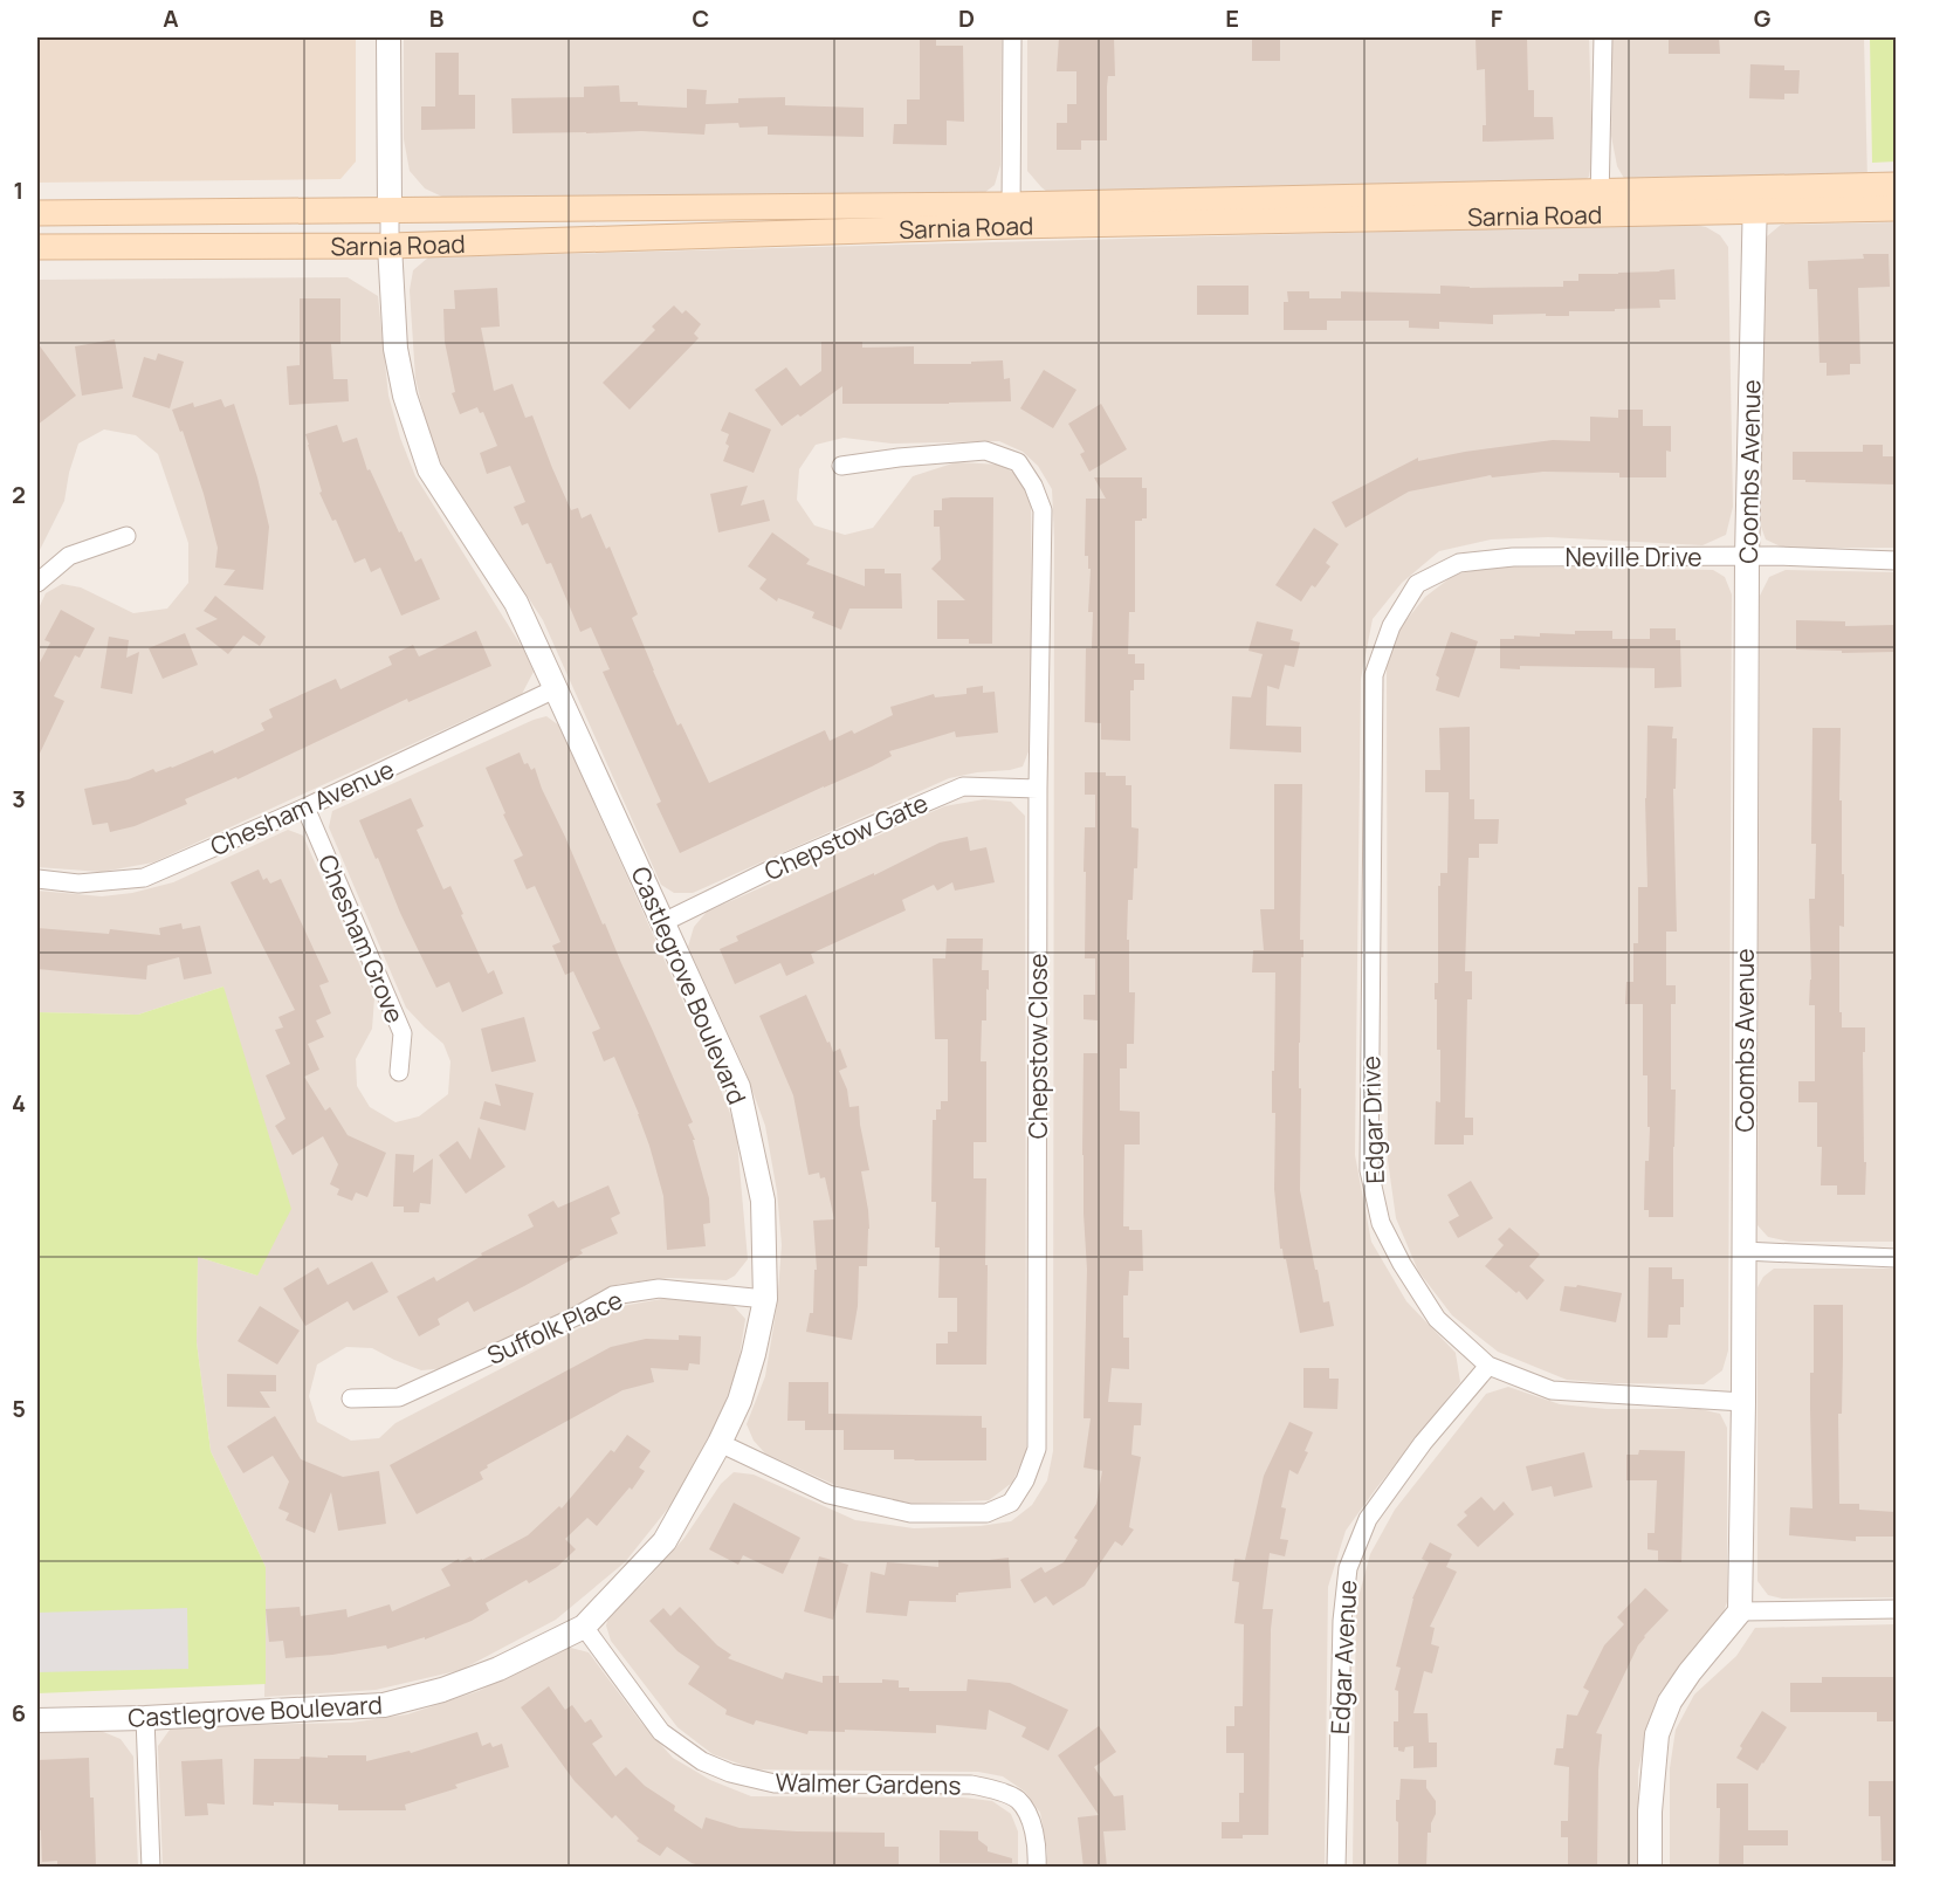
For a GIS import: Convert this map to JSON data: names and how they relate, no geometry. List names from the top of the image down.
{
  "streets": {
    "main road": ["Sarnia Road"],
    "street": [
      "Coombs Avenue",
      "Neville Drive",
      "Chesham Avenue",
      "Chepstow Gate",
      "Chesham Grove",
      "Castlegrove Boulevard",
      "Chepstow Close",
      "Edgar Drive",
      "Suffolk Place",
      "Edgar Avenue",
      "Walmer Gardens"
    ]
  },
  "crossings": [
    ["Sarnia Road", "Coombs Avenue"],
    ["Sarnia Road", "Castlegrove Boulevard"],
    ["Coombs Avenue", "Neville Drive"],
    ["Coombs Avenue", "Edgar Drive"],
    ["Neville Drive", "Edgar Drive"],
    ["Chesham Avenue", "Chesham Grove"],
    ["Chesham Avenue", "Castlegrove Boulevard"],
    ["Chepstow Gate", "Castlegrove Boulevard"],
    ["Chepstow Gate", "Chepstow Close"],
    ["Castlegrove Boulevard", "Chepstow Close"],
    ["Castlegrove Boulevard", "Suffolk Place"],
    ["Castlegrove Boulevard", "Walmer Gardens"],
    ["Edgar Drive", "Edgar Avenue"]
  ],
  "grid": {
    "columns": [
      "A",
      "B",
      "C",
      "D",
      "E",
      "F",
      "G"
    ],
    "rows": [
      "1",
      "2",
      "3",
      "4",
      "5",
      "6"
    ]
  }
}
